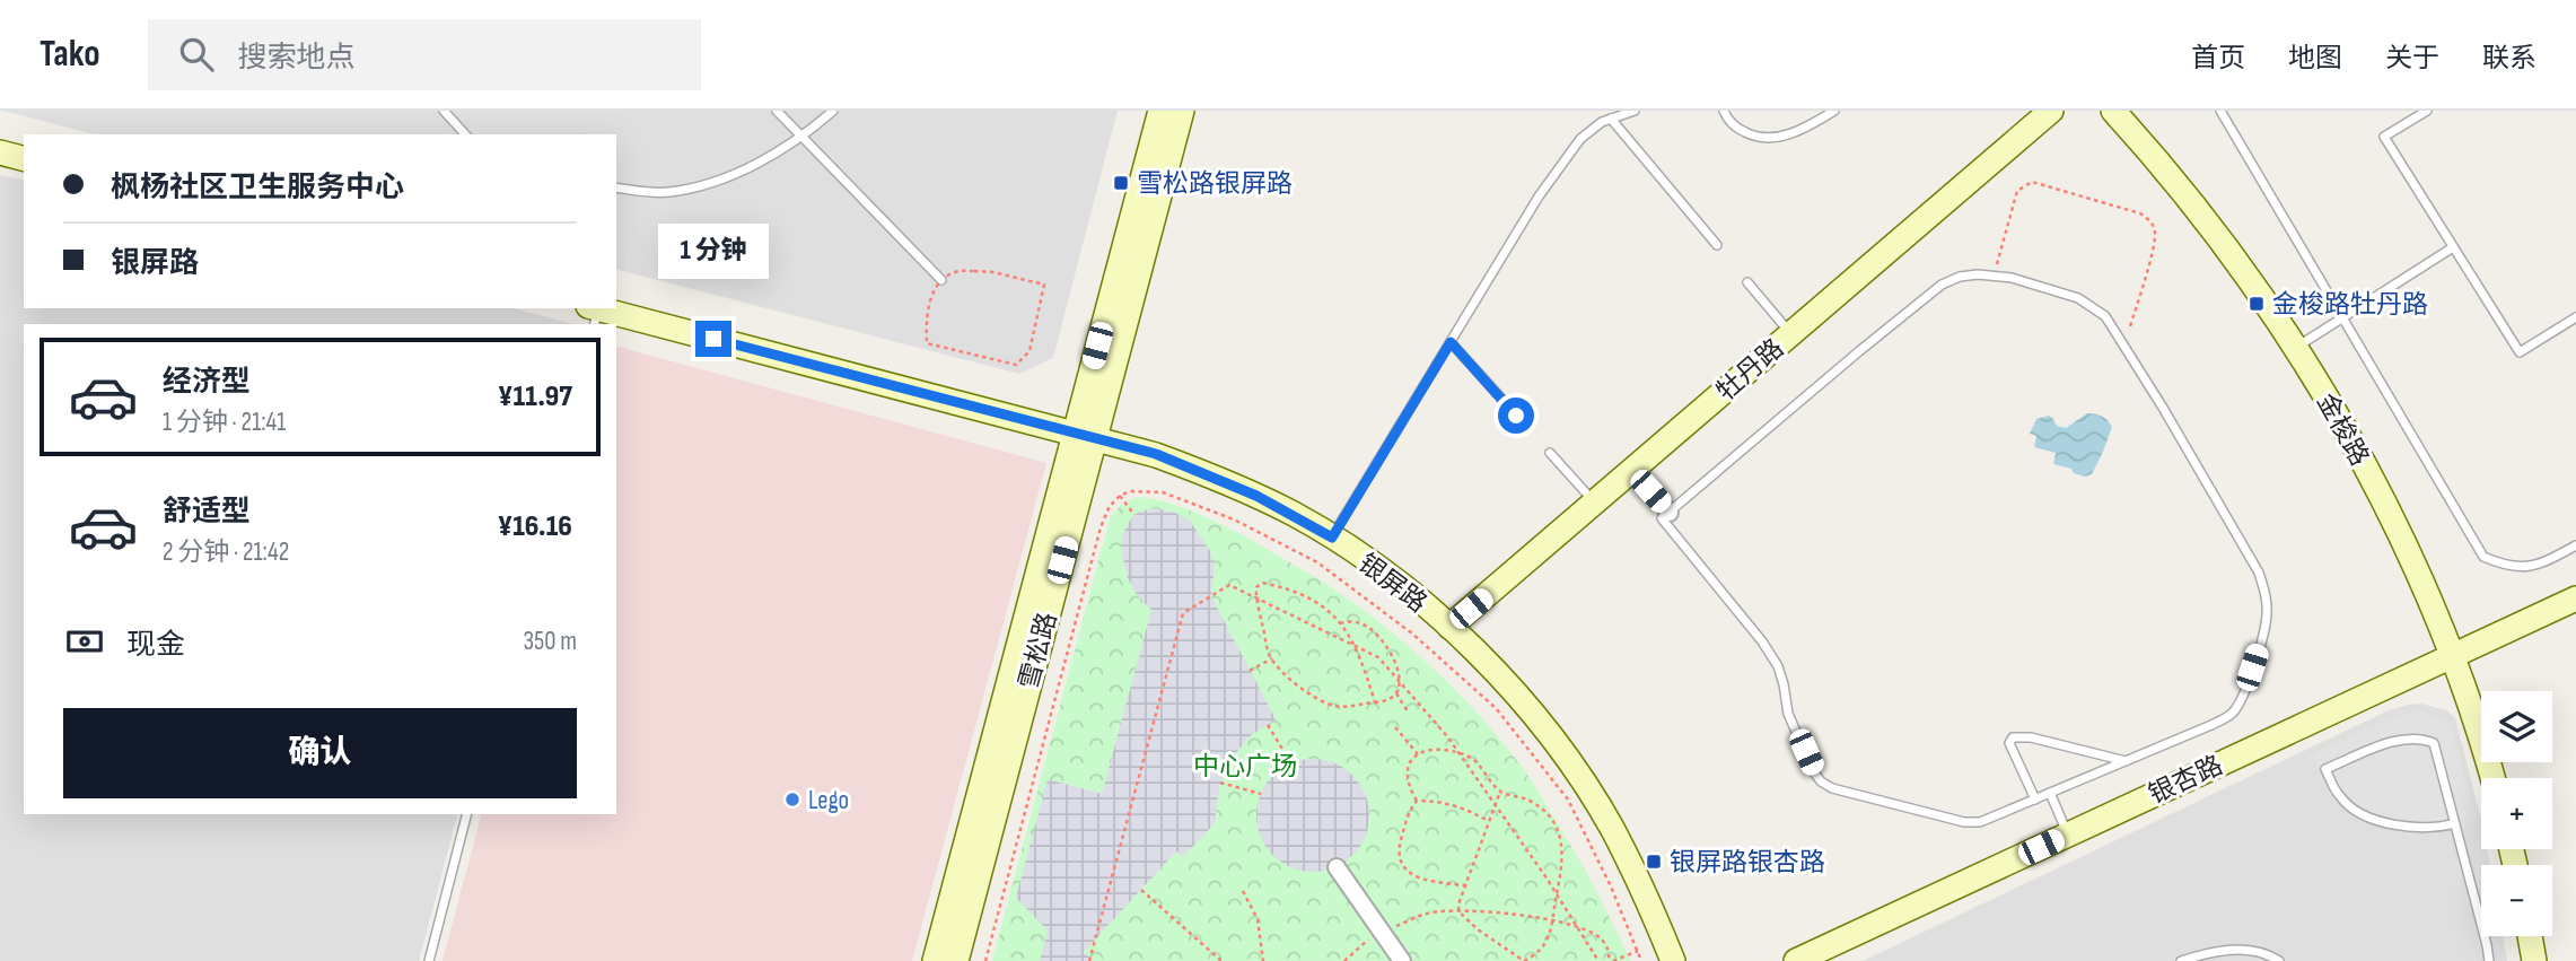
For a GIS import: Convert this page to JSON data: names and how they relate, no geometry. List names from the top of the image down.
{
  "streets": {
    "street": [
      "牡丹路",
      "金梭路",
      "银屏路",
      "雪松路",
      "银杏路"
    ]
  },
  "crossings": [
    ["牡丹路", "银屏路"],
    ["金梭路", "银杏路"],
    ["银屏路", "雪松路"]
  ],
  "parks": ["中心广场"],
  "places": {
    "transit": ["雪松路银屏路", "金梭路牡丹路", "银屏路银杏路"],
    "other": ["Lego"]
  },
  "page": {
    "header": "Tako",
    "search": "搜索地点",
    "nav": [
      "首页",
      "地图",
      "关于",
      "联系"
    ],
    "banner": ["枫杨社区卫生服务中心", "银屏路"],
    "bubble": "1 分钟",
    "list": [
      {
        "name": "经济型",
        "note": "1 分钟 · 21:41",
        "value": "¥11.97"
      },
      {
        "name": "舒适型",
        "note": "2 分钟 · 21:42",
        "value": "¥16.16"
      }
    ],
    "pay": ["现金", "350 m"],
    "map_buttons": ["+", "−"],
    "buttons": "确认"
  }
}
